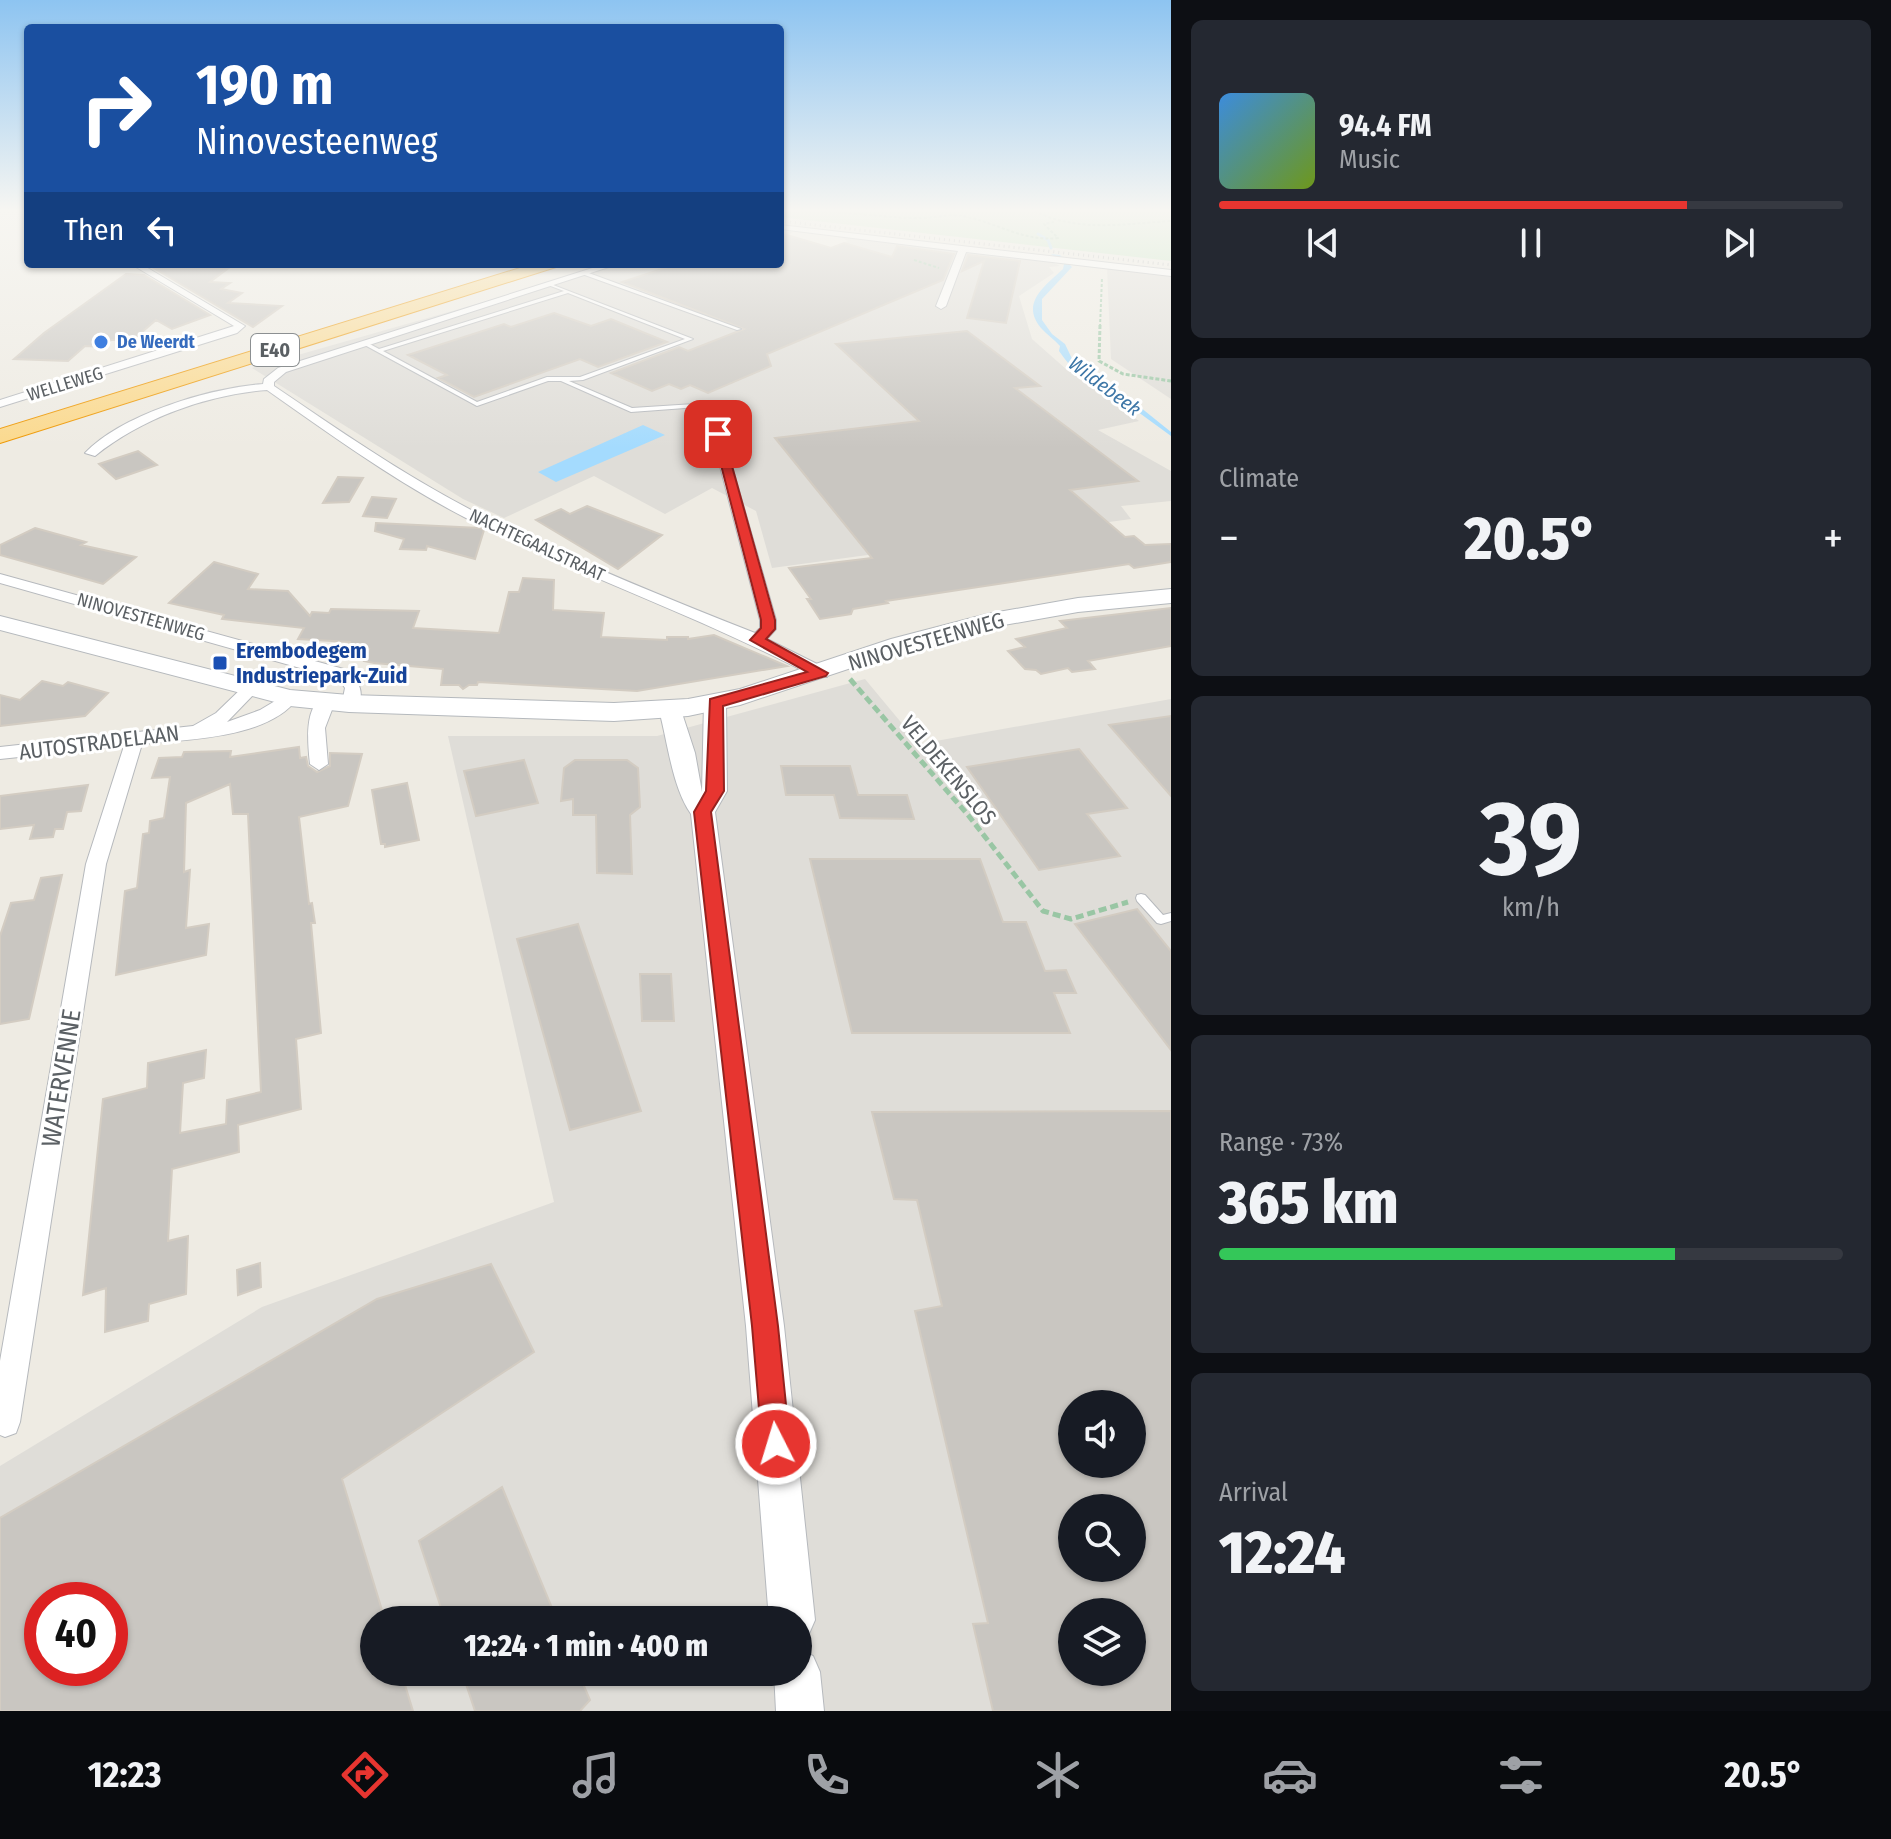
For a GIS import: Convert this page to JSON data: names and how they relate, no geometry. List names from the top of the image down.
{
  "streets": {
    "highway": ["E40"],
    "main road": ["NINOVESTEENWEG"],
    "street": [
      "WELLEWEG",
      "NACHTEGAALSTRAAT",
      "AUTOSTRADELAAN",
      "WATERVENNE"
    ],
    "path": ["VELDEKENSLOS"]
  },
  "crossings": [
    ["NACHTEGAALSTRAAT", "NINOVESTEENWEG"],
    ["NACHTEGAALSTRAAT", "VELDEKENSLOS"],
    ["NINOVESTEENWEG", "AUTOSTRADELAAN"],
    ["NINOVESTEENWEG", "VELDEKENSLOS"],
    ["AUTOSTRADELAAN", "WATERVENNE"]
  ],
  "water": ["Wildebeek"],
  "places": {
    "other": ["De Weerdt"],
    "transit": ["Erembodegem Industriepark-Zuid"]
  },
  "page": {
    "turn": ["190 m", "Ninovesteenweg"],
    "song": ["94.4 FM", "Music"],
    "then": "Then",
    "tile": [
      "Climate",
      ["39", "km/h"],
      ["Range · 73%", "365 km"],
      ["Arrival", "12:24"]
    ],
    "heat": ["−", "20.5°", "+"],
    "limit": "40",
    "trip": "12:24 · 1 min · 400 m",
    "tabs": ["12:23", "20.5°"]
  }
}
